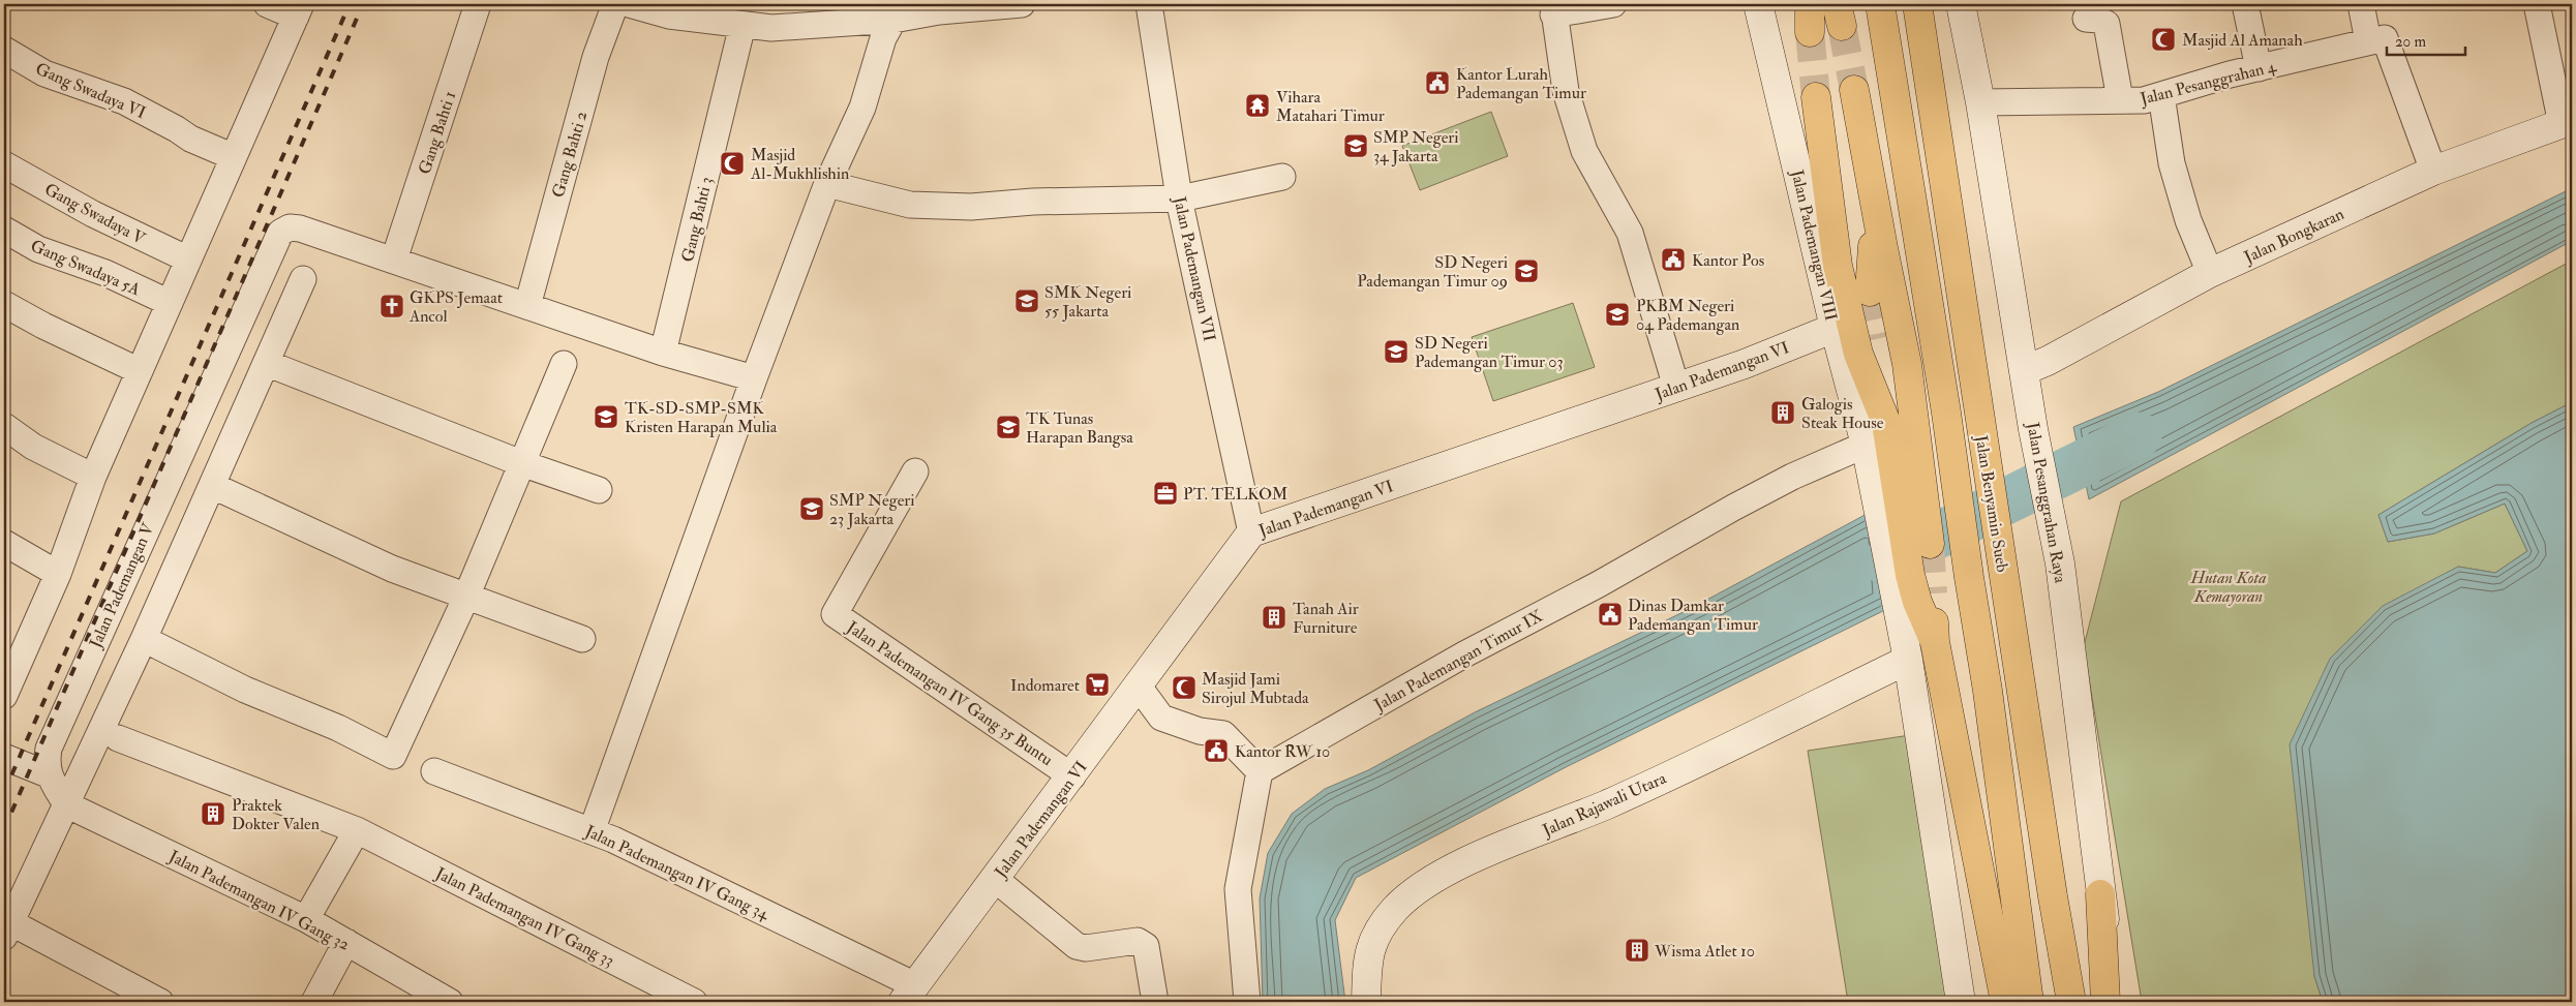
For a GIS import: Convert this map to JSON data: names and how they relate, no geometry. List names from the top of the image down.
{
  "streets": {
    "main road": ["Jalan Benyamin Sueb"],
    "street": [
      "Jalan Pesanggrahan 4",
      "Gang Swadaya VI",
      "Gang Bahti 1",
      "Gang Bahti 2",
      "Gang Swadaya V",
      "Gang Bahti 3",
      "Jalan Bongkaran",
      "Jalan Pademangan VIII",
      "Gang Swadaya 5A",
      "Jalan Pademangan VII",
      "Jalan Pademangan VI",
      "Jalan Pesanggrahan Raya",
      "Jalan Pademangan V",
      "Jalan Pademangan Timur IX",
      "Jalan Pademangan IV Gang 35 Buntu",
      "Jalan Rajawali Utara",
      "Jalan Pademangan IV Gang 34",
      "Jalan Pademangan IV Gang 32",
      "Jalan Pademangan IV Gang 33"
    ]
  },
  "crossings": [
    ["Jalan Pesanggrahan 4", "Jalan Bongkaran"],
    ["Jalan Pesanggrahan 4", "Jalan Pesanggrahan Raya"],
    ["Gang Bahti 1", "Jalan Pademangan V"],
    ["Jalan Bongkaran", "Jalan Pesanggrahan Raya"],
    ["Jalan Pademangan VIII", "Jalan Pademangan VI"],
    ["Jalan Pademangan VIII", "Jalan Pademangan Timur IX"],
    ["Jalan Pademangan VIII", "Jalan Rajawali Utara"],
    ["Jalan Pademangan VII", "Jalan Pademangan VI"],
    ["Jalan Pademangan VI", "Jalan Pademangan IV Gang 35 Buntu"],
    ["Jalan Pademangan VI", "Jalan Pademangan IV Gang 34"]
  ],
  "parks": ["Hutan Kota Kemayoran"],
  "places": {
    "mosque": ["Masjid Al Amanah", "Masjid Al-Mukhlishin", "Masjid Jami Sirojul Mubtada"],
    "public building": [
      "Kantor Lurah Pademangan Timur",
      "Kantor Pos",
      "Dinas Damkar Pademangan Timur",
      "Kantor RW 10"
    ],
    "temple": ["Vihara Matahari Timur"],
    "school or university": [
      "SMP Negeri 34 Jakarta",
      "SD Negeri Pademangan Timur 09",
      "SMK Negeri 55 Jakarta",
      "PKBM Negeri 04 Pademangan",
      "SD Negeri Pademangan Timur 03",
      "TK-SD-SMP-SMK Kristen Harapan Mulia",
      "TK Tunas Harapan Bangsa",
      "SMP Negeri 23 Jakarta"
    ],
    "church": ["GKPS Jemaat Ancol"],
    "building": [
      "Galogis Steak House",
      "Tanah Air Furniture",
      "Praktek Dokter Valen",
      "Wisma Atlet 10"
    ],
    "office": ["PT. TELKOM"],
    "supermarket": ["Indomaret"]
  },
  "scale_bar": "20 m"
}
